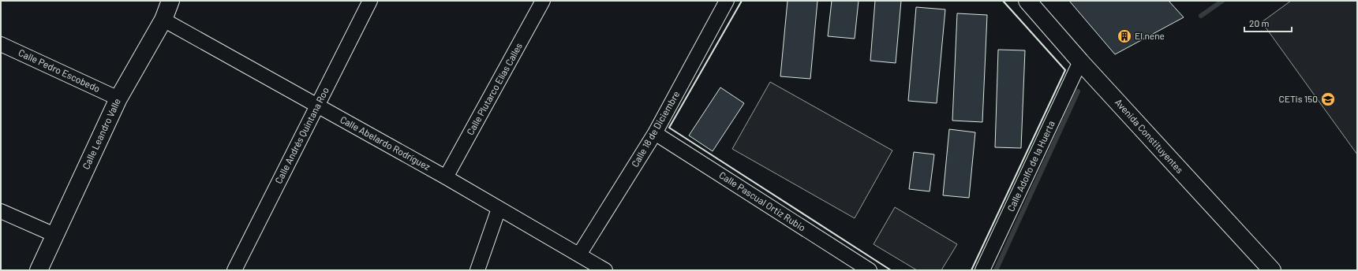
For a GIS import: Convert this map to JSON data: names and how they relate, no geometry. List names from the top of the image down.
{
  "streets": {
    "main road": ["Calle Leandro Valle", "Avenida Constituyentes"],
    "street": [
      "Calle Pedro Escobedo",
      "Calle Plutarco Elías Calles",
      "Calle 18 de Diciembre",
      "Calle Andrés Quintana Roo",
      "Calle Abelardo Rodríguez",
      "Calle Adolfo de la Huerta",
      "Calle Pascual Ortiz Rubio"
    ]
  },
  "crossings": [
    ["Calle Pedro Escobedo", "Calle Leandro Valle"],
    ["Calle Plutarco Elías Calles", "Calle Abelardo Rodríguez"],
    ["Calle 18 de Diciembre", "Calle Abelardo Rodríguez"],
    ["Calle 18 de Diciembre", "Calle Pascual Ortiz Rubio"],
    ["Calle Leandro Valle", "Calle Abelardo Rodríguez"],
    ["Calle Andrés Quintana Roo", "Calle Abelardo Rodríguez"],
    ["Avenida Constituyentes", "Calle Adolfo de la Huerta"]
  ],
  "places": {
    "building": ["El nene"],
    "school or university": ["CETis 150"]
  },
  "scale_bar": "20 m"
}
